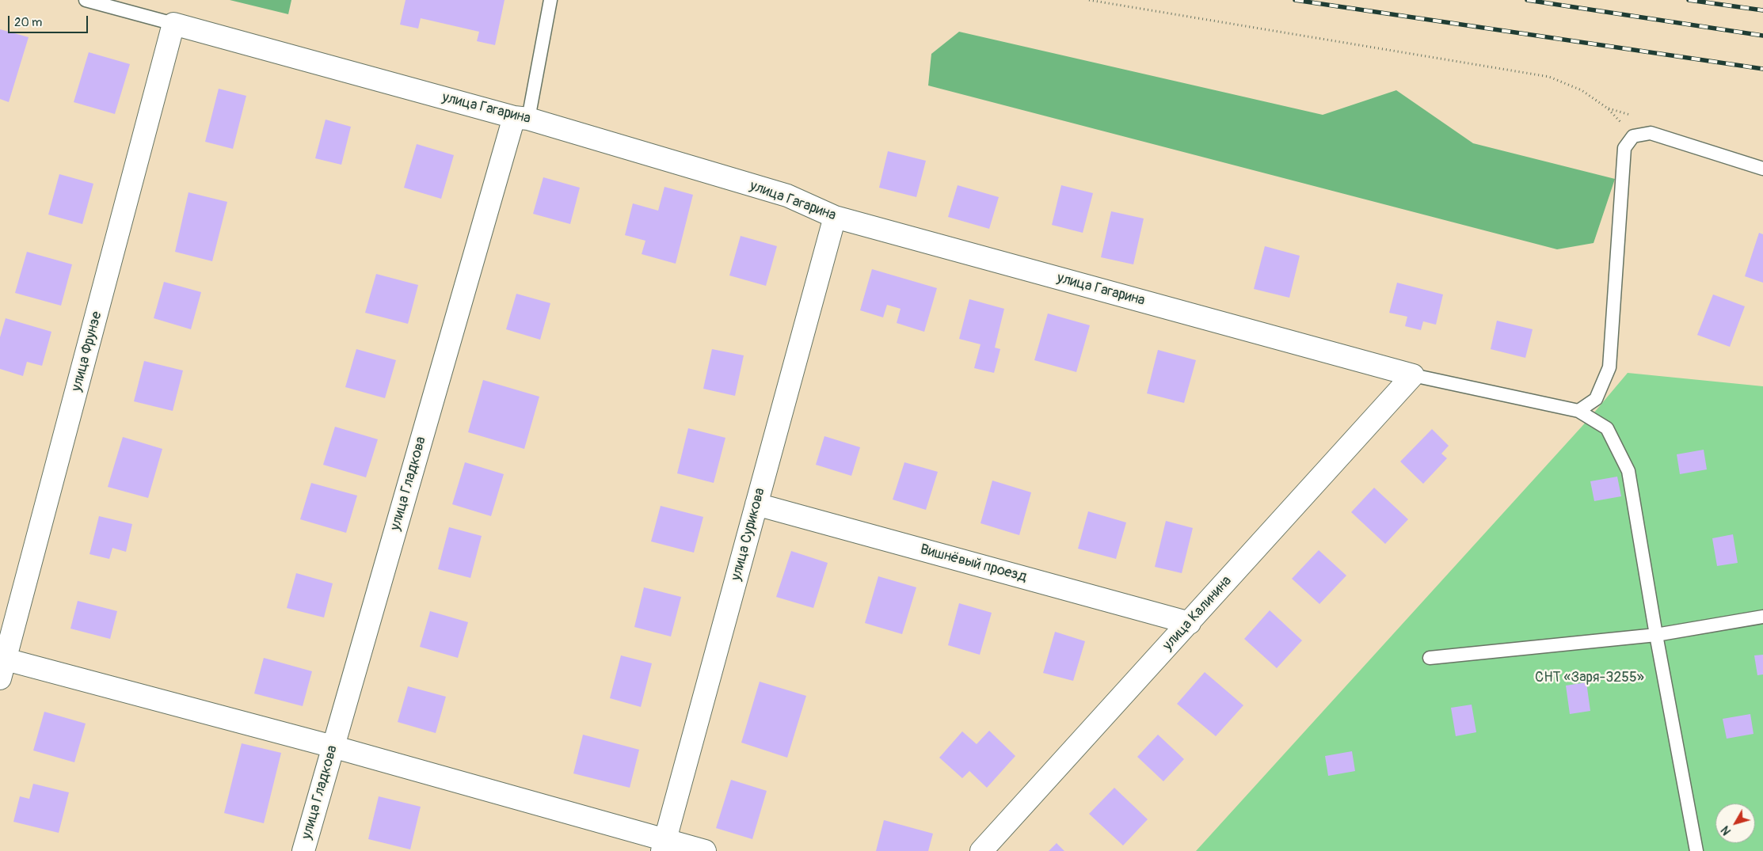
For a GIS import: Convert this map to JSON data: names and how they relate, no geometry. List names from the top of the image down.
{
  "streets": {
    "street": [
      "улица Гагарина",
      "улица Фрунзе",
      "улица Гладкова",
      "улица Сурикова",
      "Вишнёвый проезд",
      "улица Калинина"
    ]
  },
  "crossings": [
    ["улица Гагарина", "улица Фрунзе"],
    ["улица Гагарина", "улица Гладкова"],
    ["улица Гагарина", "улица Сурикова"],
    ["улица Гагарина", "улица Калинина"],
    ["улица Сурикова", "Вишнёвый проезд"],
    ["Вишнёвый проезд", "улица Калинина"]
  ],
  "parks": ["СНТ «Заря-3255»"],
  "scale_bar": "20 m",
  "north": "bottom left"
}
